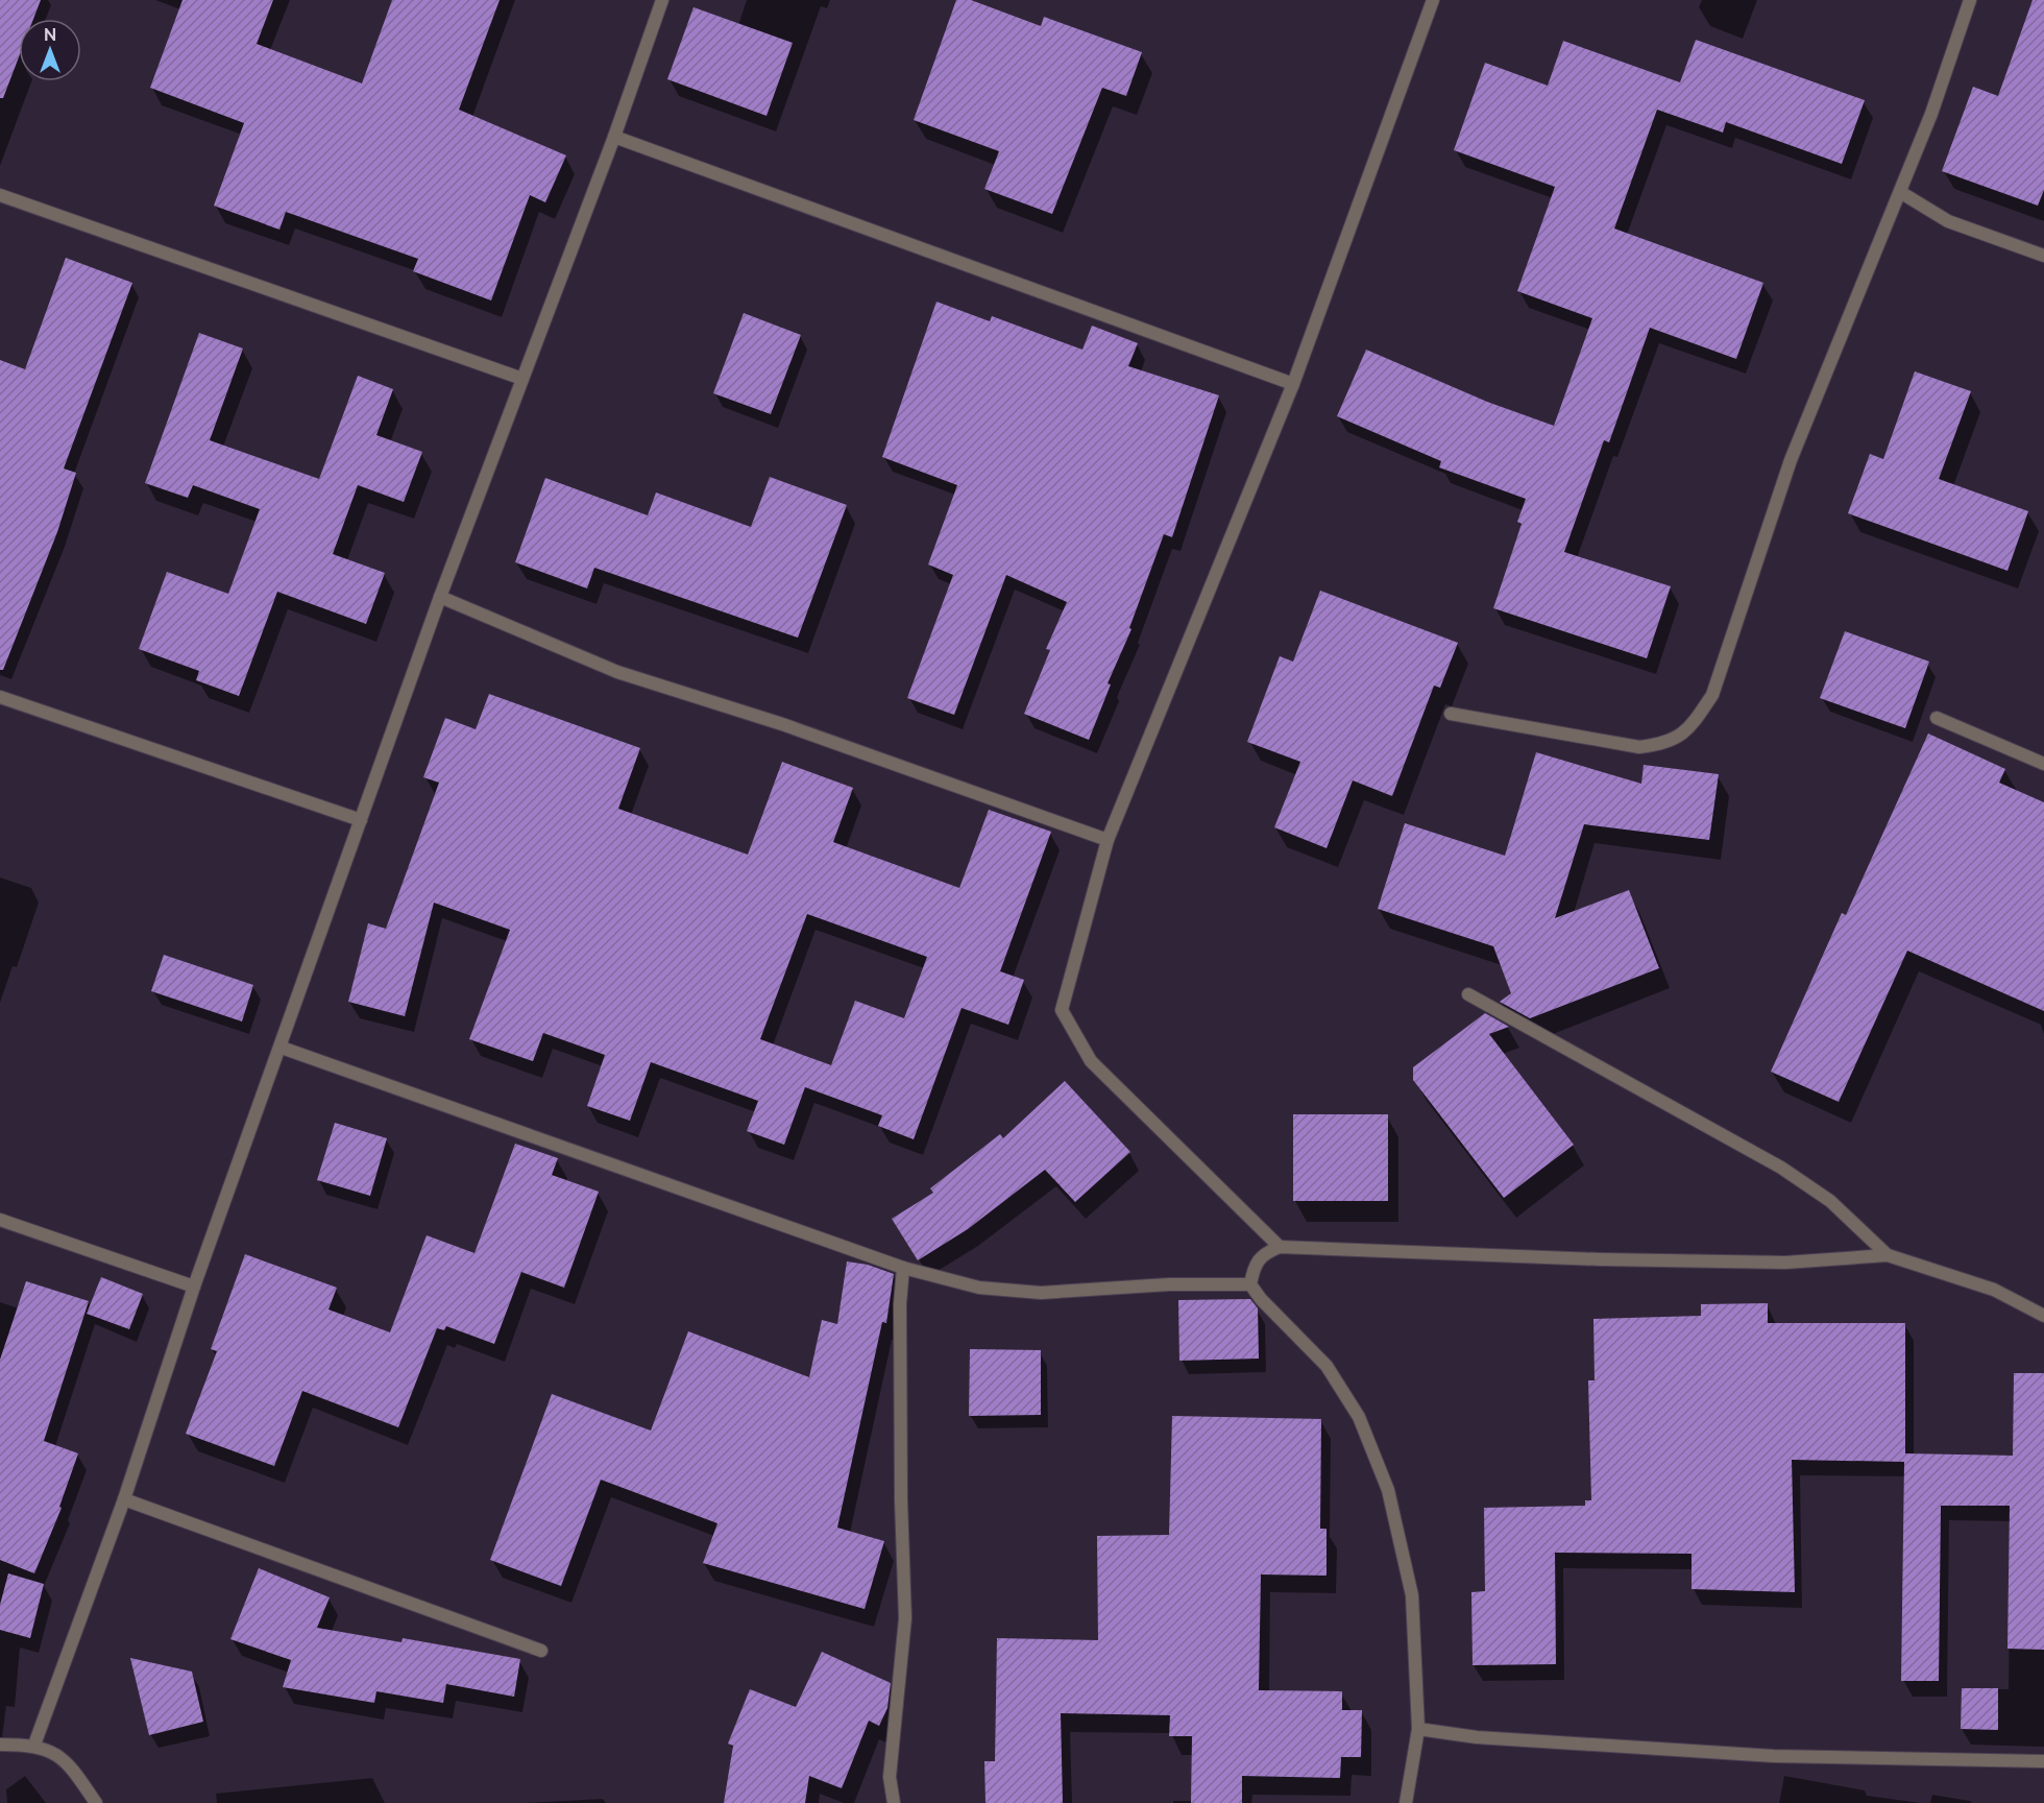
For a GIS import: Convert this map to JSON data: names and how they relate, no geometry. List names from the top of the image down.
{
  "north": "top"
}
